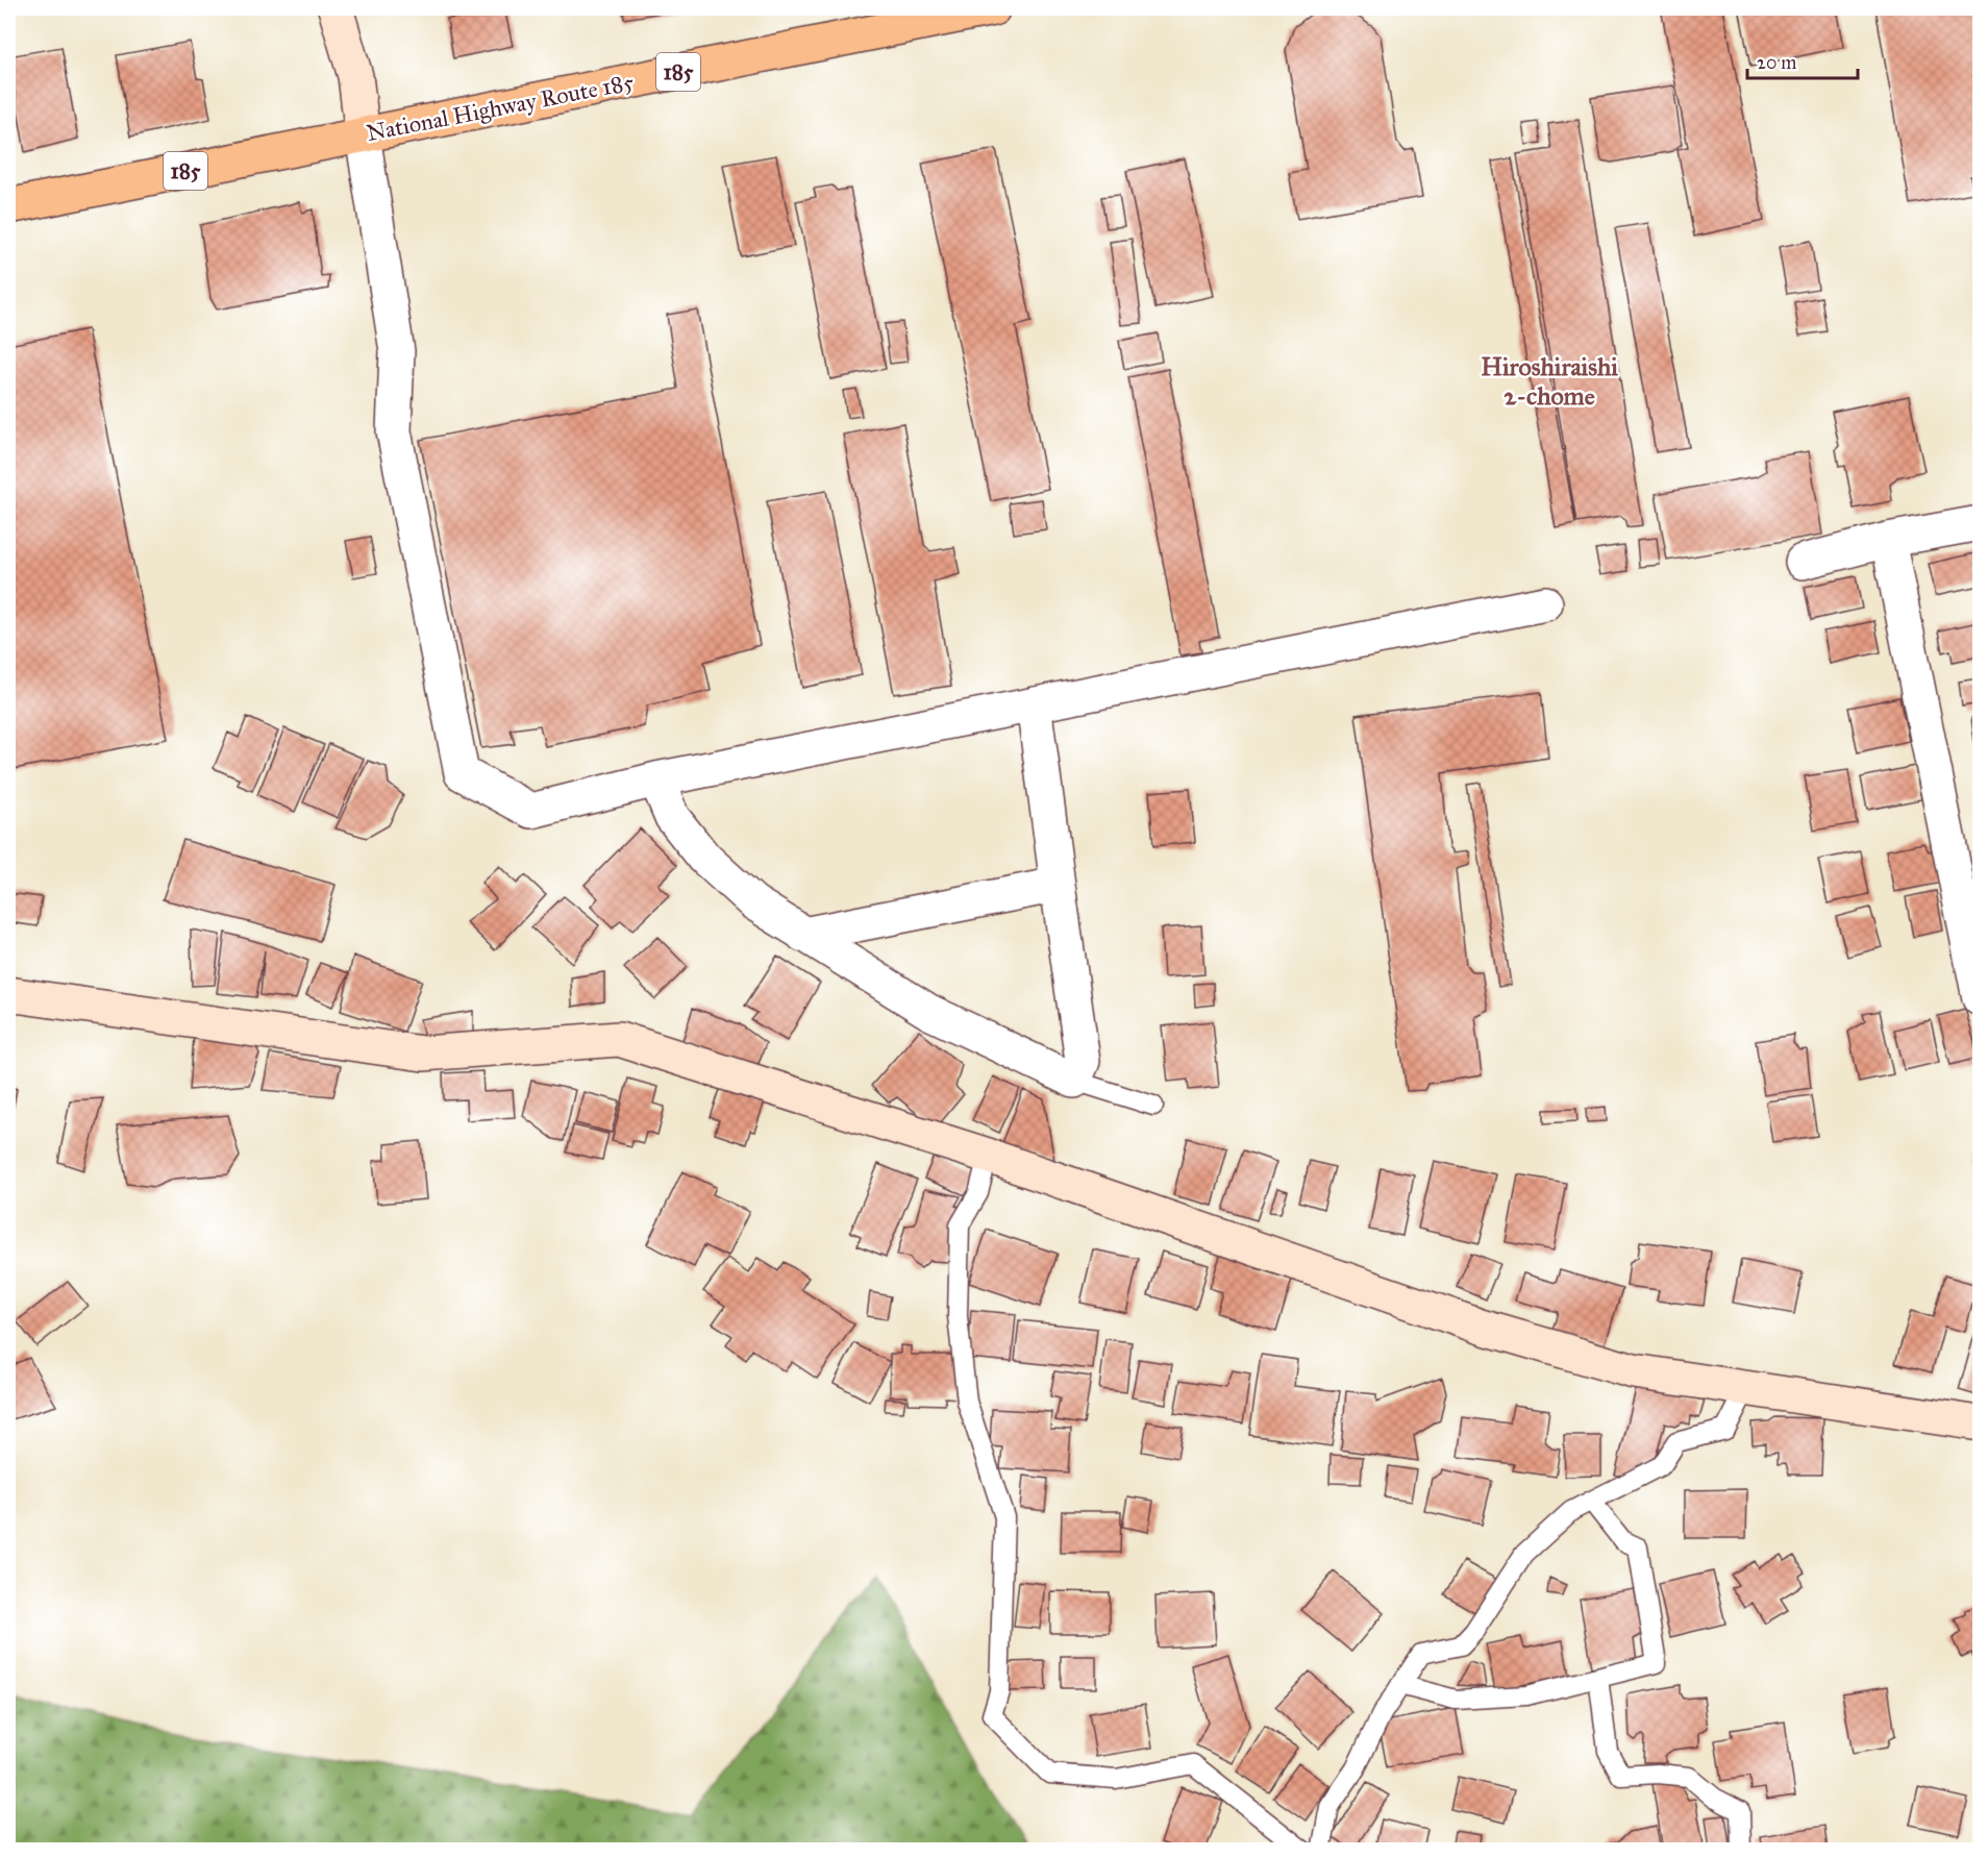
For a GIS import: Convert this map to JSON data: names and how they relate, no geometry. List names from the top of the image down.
{
  "streets": {
    "highway": ["185", "National Highway Route 185"]
  },
  "districts": ["Hiroshiraishi 2-chome"],
  "scale_bar": "20 m"
}
